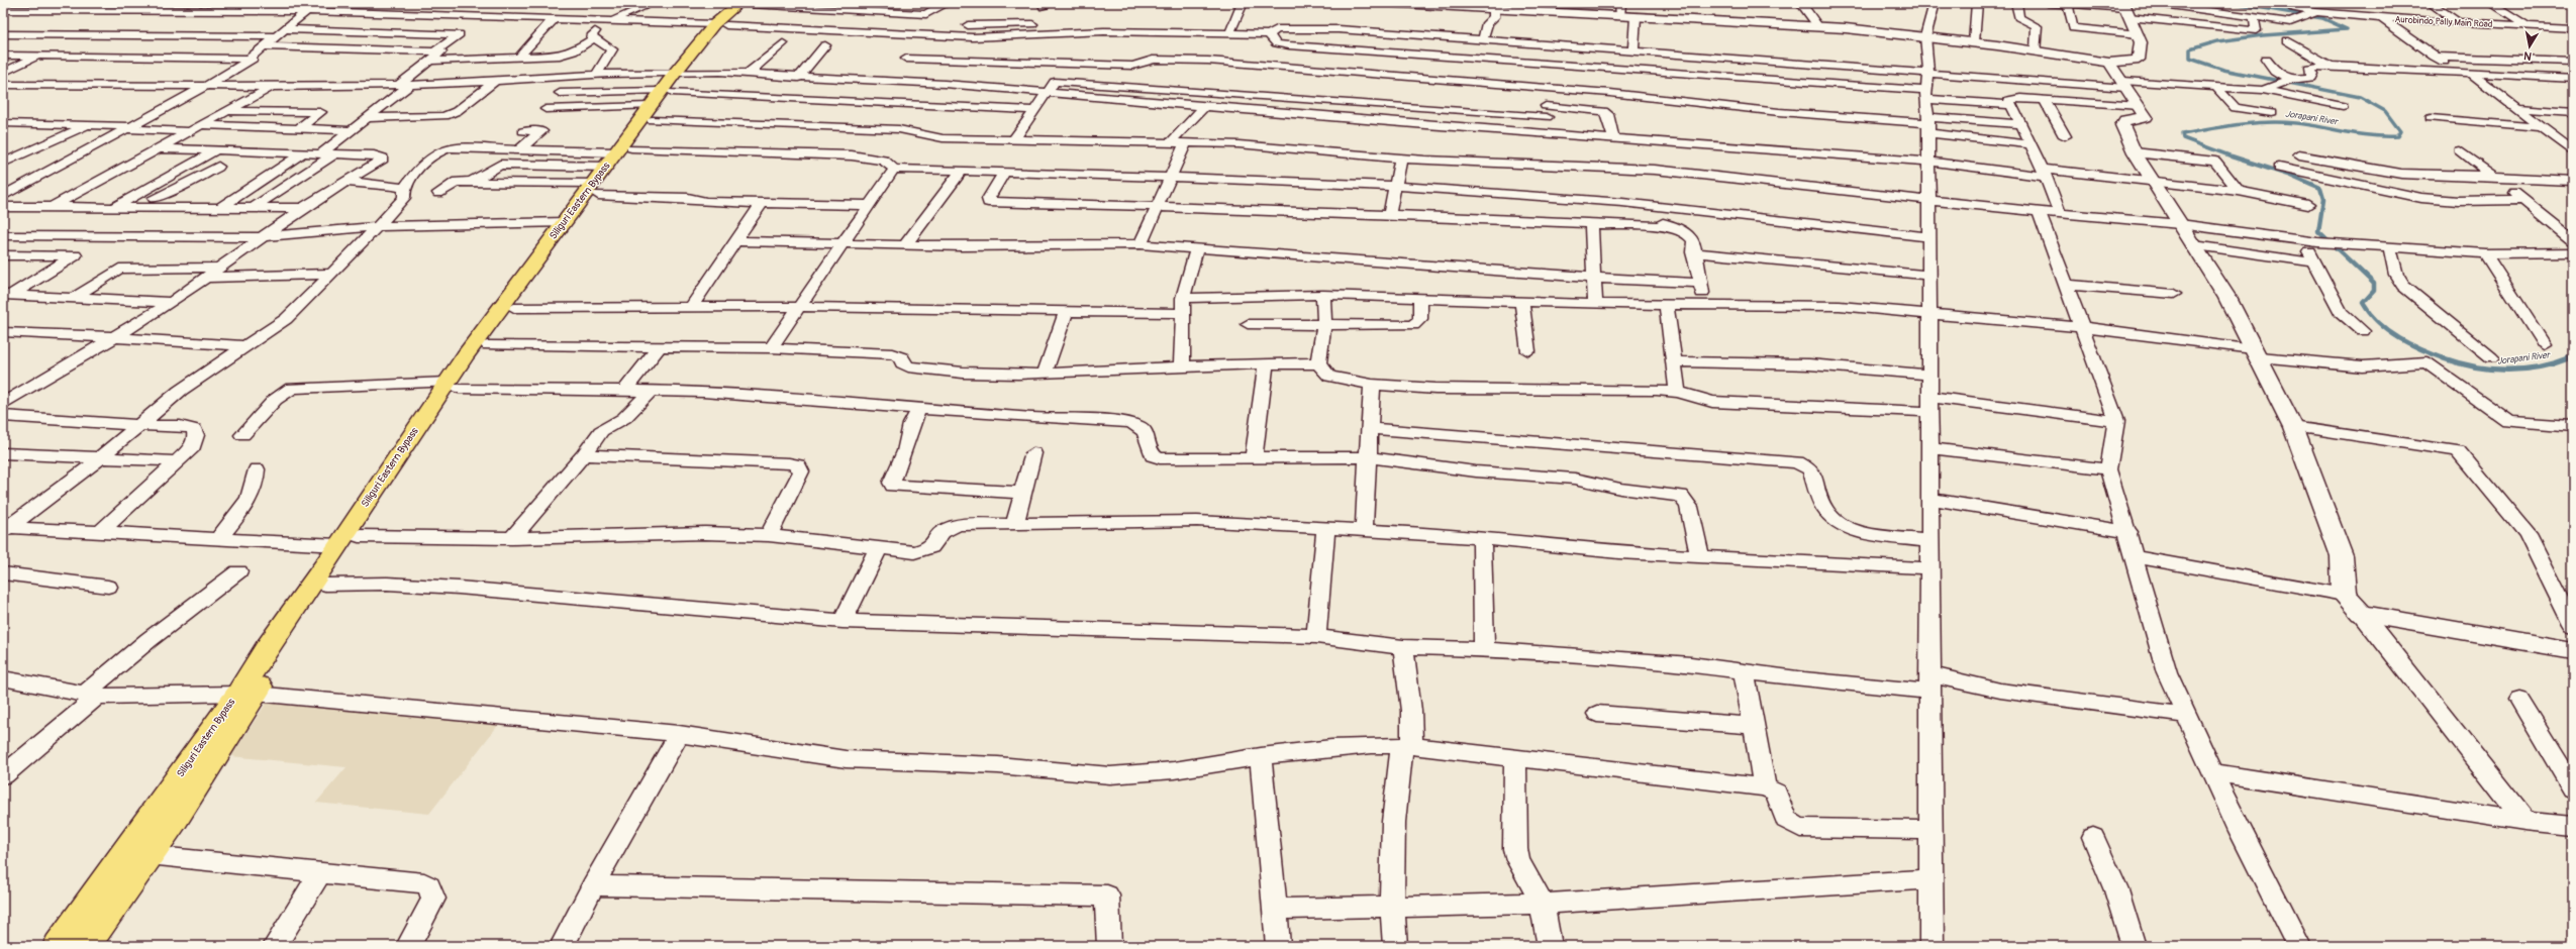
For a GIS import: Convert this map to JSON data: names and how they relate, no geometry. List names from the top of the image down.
{
  "streets": {
    "main road": ["Siliguri Eastern Bypass"],
    "street": ["Aurobindo Pally Main Road"]
  },
  "water": ["Jorapani River"],
  "north": "bottom"
}
